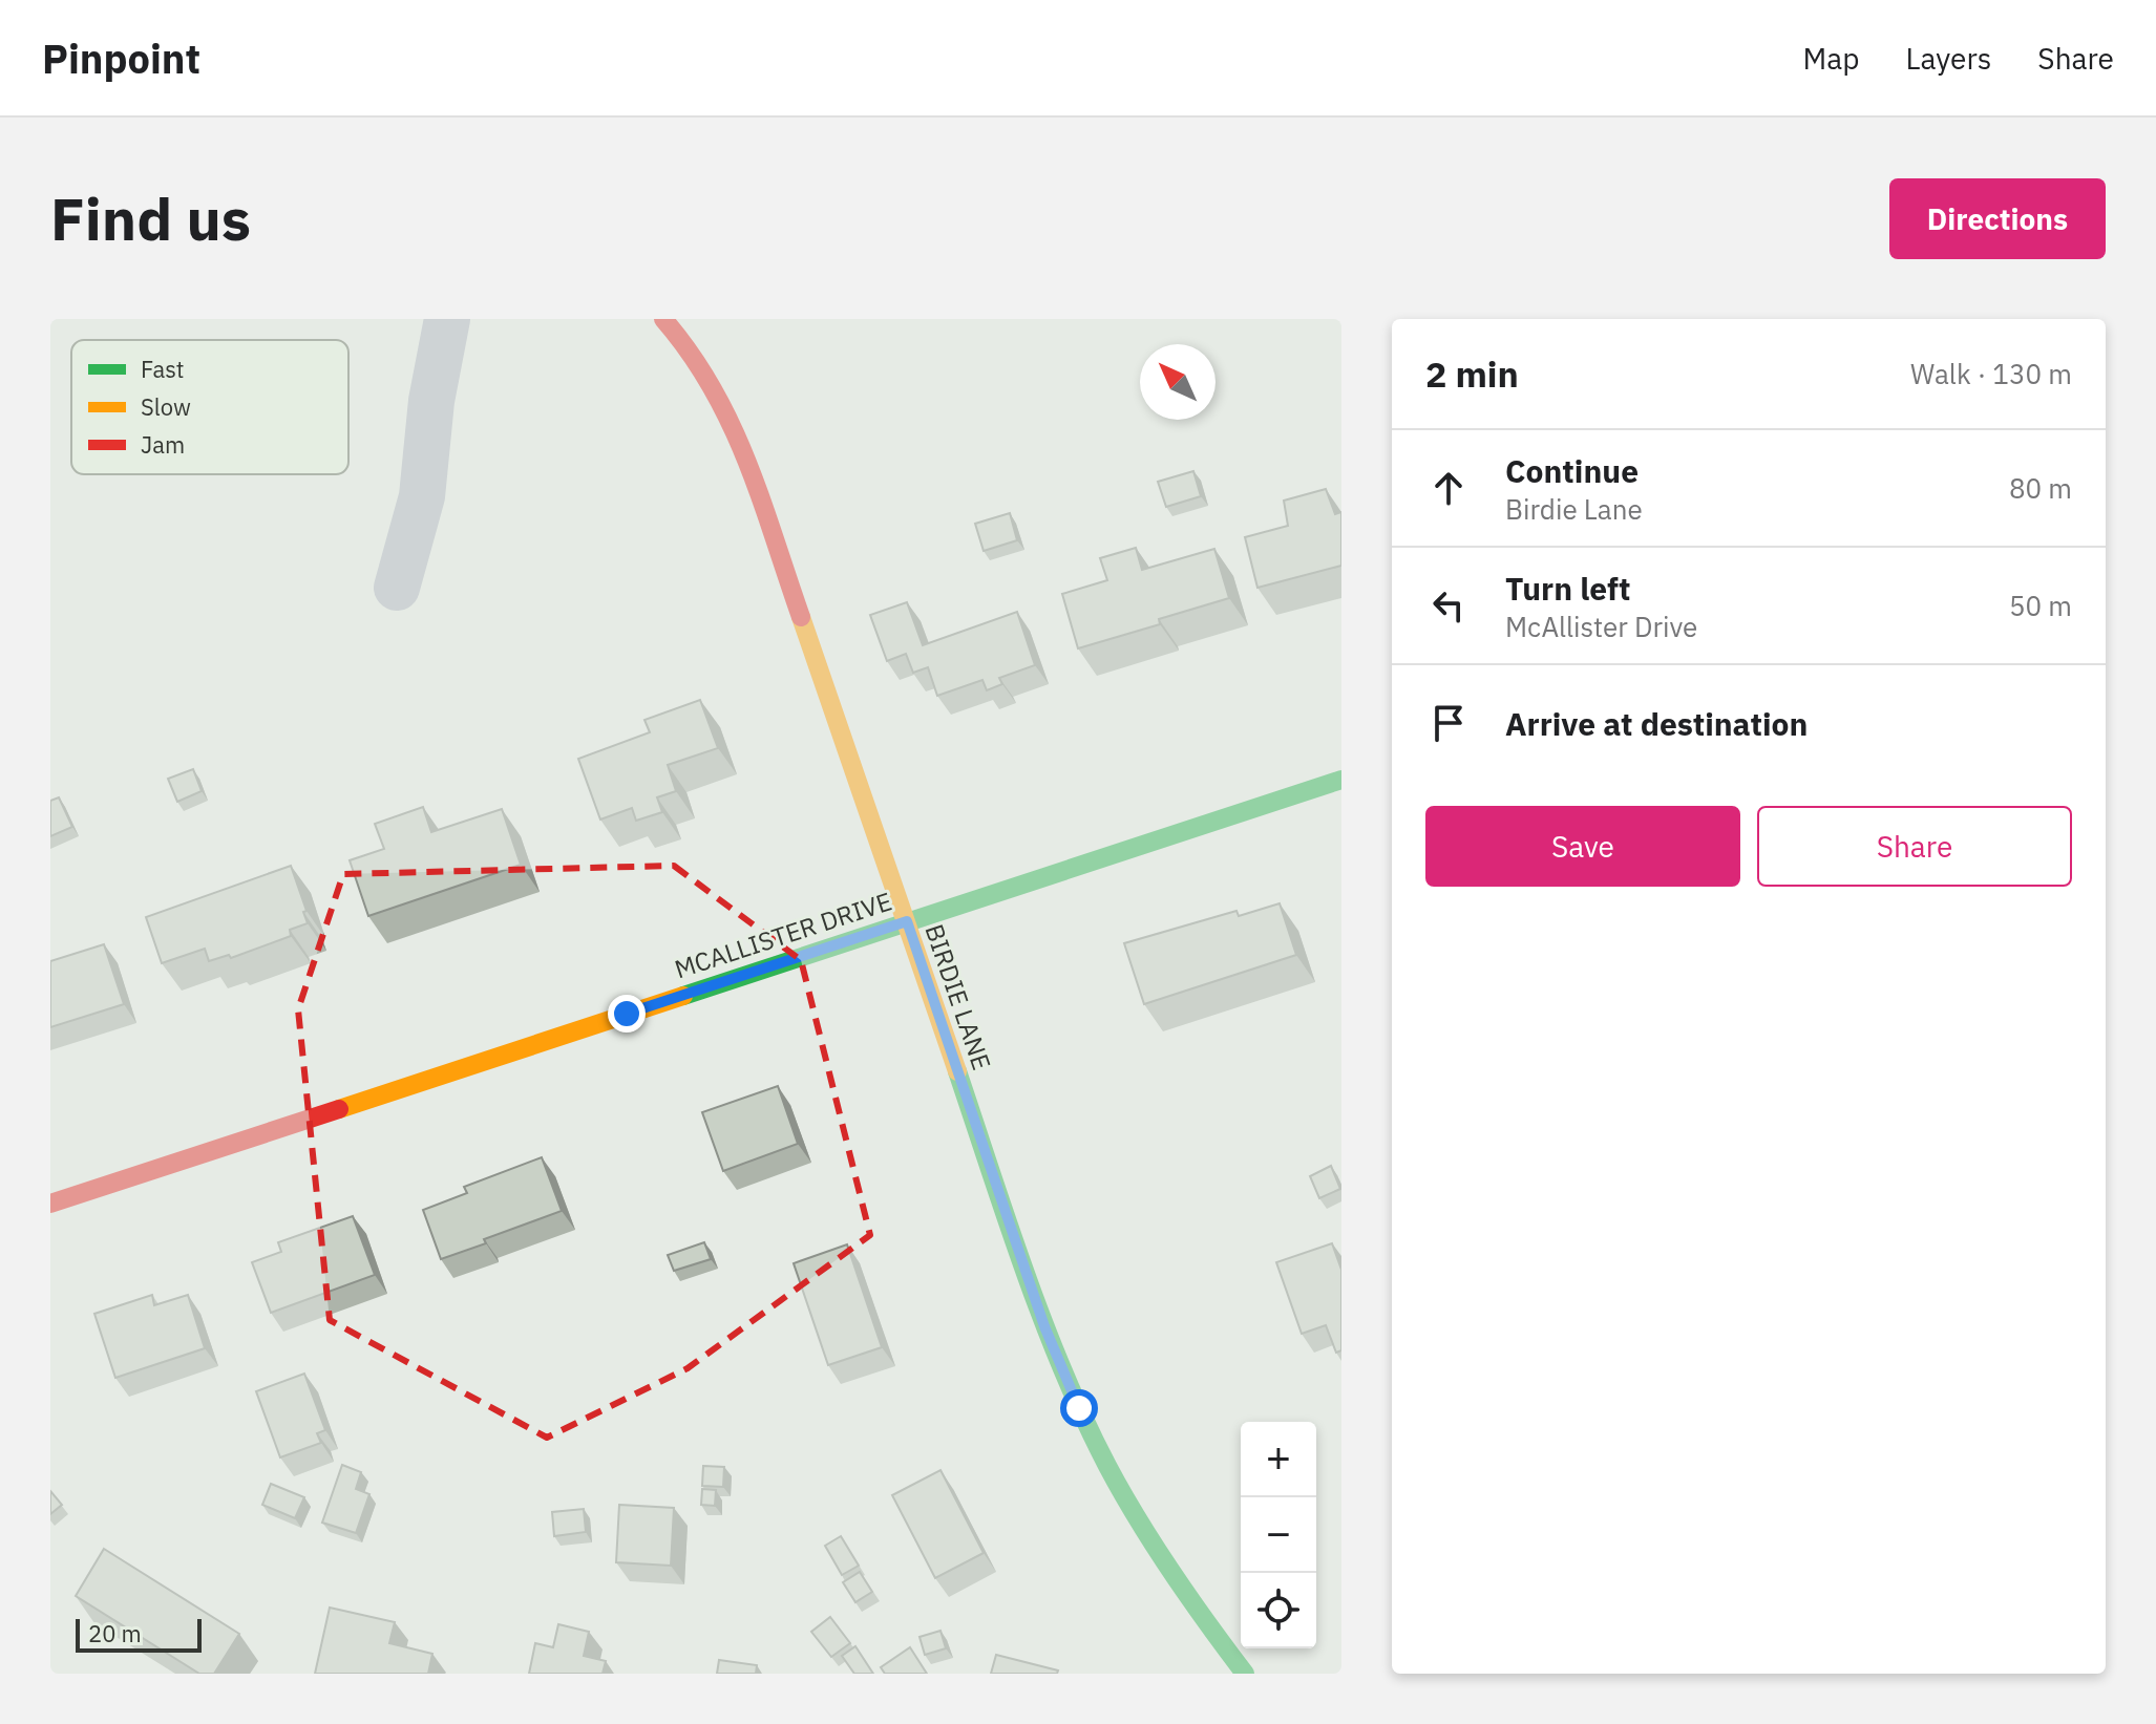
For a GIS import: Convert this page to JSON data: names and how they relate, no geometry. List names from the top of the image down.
{
  "streets": {
    "street": ["MCALLISTER DRIVE", "BIRDIE LANE"]
  },
  "crossings": [
    ["MCALLISTER DRIVE", "BIRDIE LANE"]
  ],
  "legend": ["Fast", "Slow", "Jam"],
  "scale_bar": "20 m",
  "north": "top left",
  "page": {
    "header": "Pinpoint",
    "nav": ["Map", "Layers", "Share"],
    "buttons": [
      "Directions",
      ["Save", "Share"]
    ],
    "title": "Find us",
    "heading": ["2 min", "Walk · 130 m"],
    "list": [
      ["Continue", "Birdie Lane", "80 m"],
      ["Turn left", "McAllister Drive", "50 m"],
      "Arrive at destination"
    ],
    "map_buttons": ["+", "−"],
    "scale": "20 m"
  }
}
